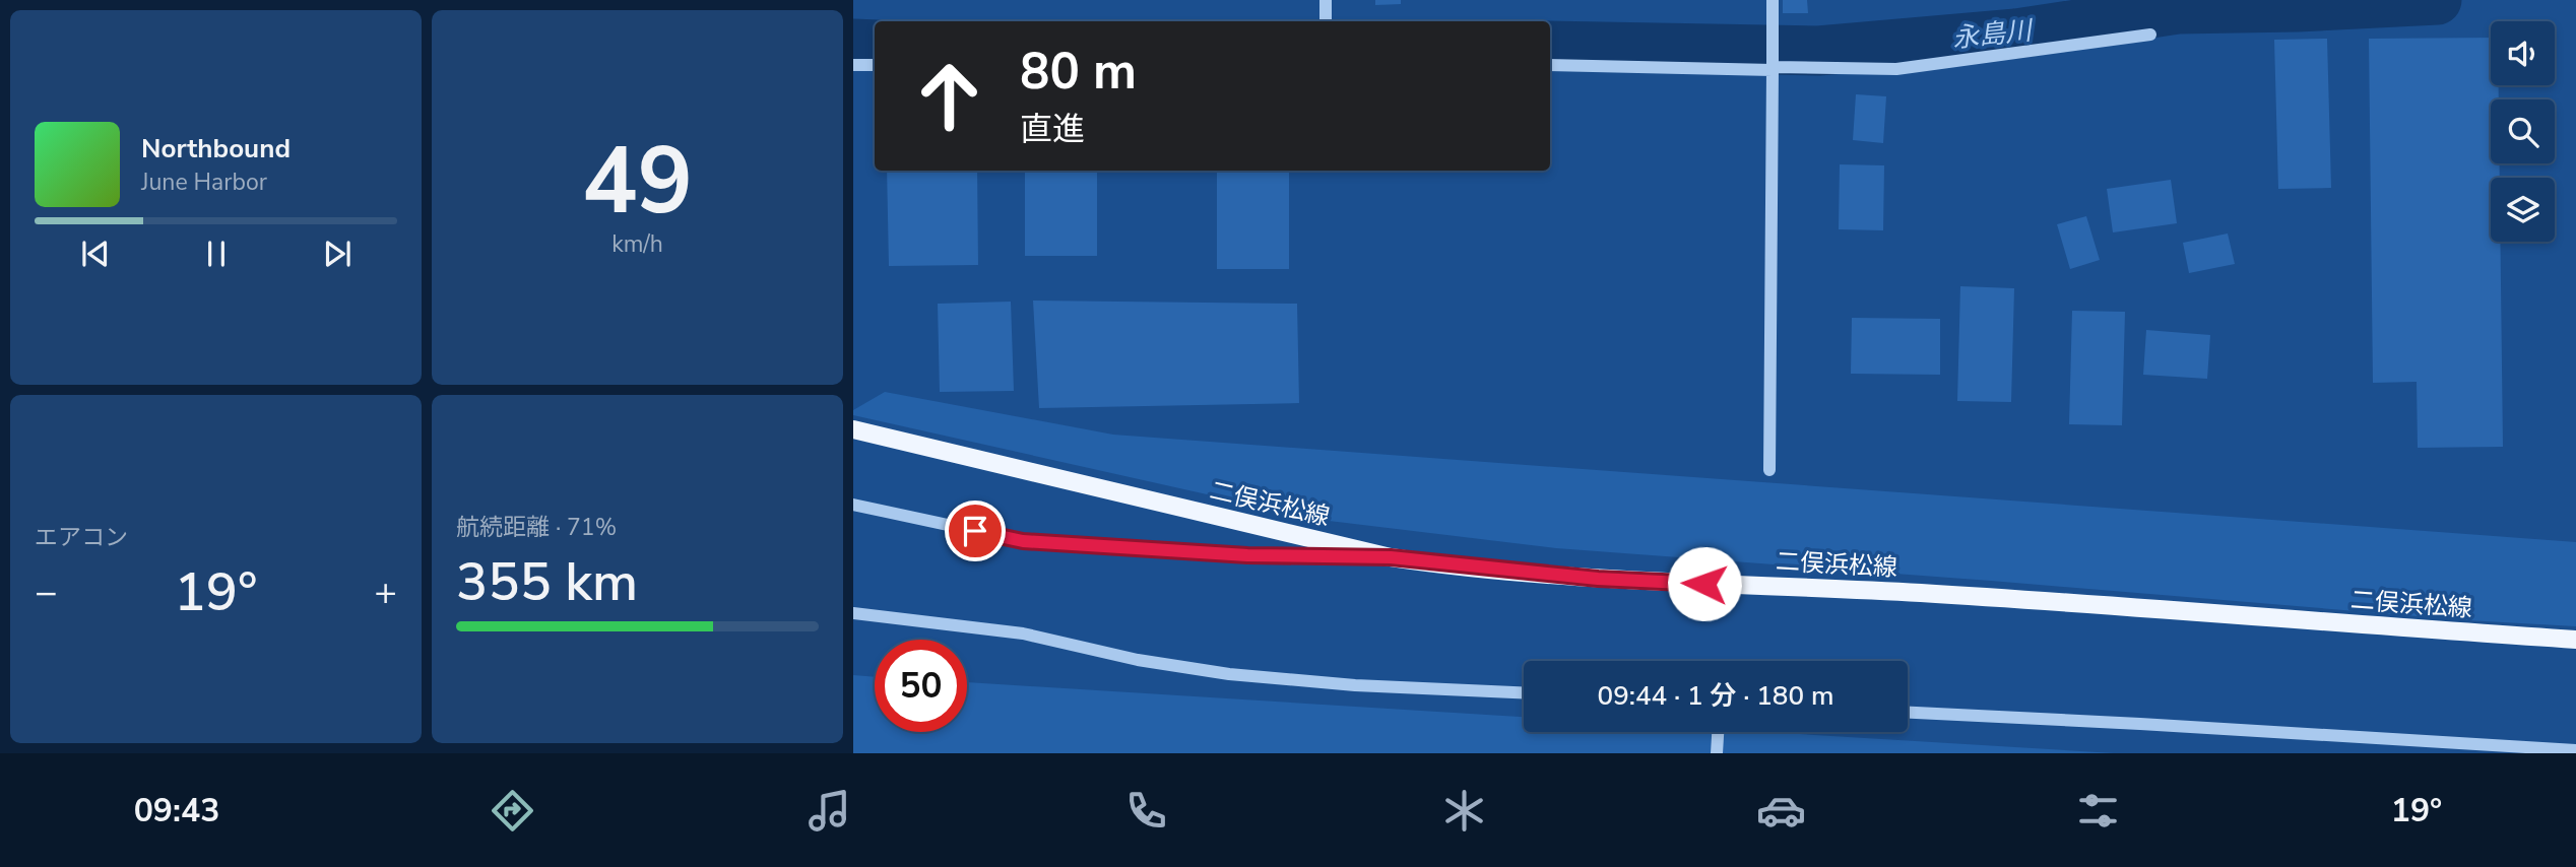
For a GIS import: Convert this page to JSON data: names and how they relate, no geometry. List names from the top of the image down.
{
  "streets": {
    "main road": ["二俣浜松線"]
  },
  "water": ["永島川"],
  "page": {
    "tile": [
      ["49", "km/h"],
      "エアコン",
      ["航続距離 · 71%", "355 km"]
    ],
    "turn": ["80 m", "直進"],
    "song": ["Northbound", "June Harbor"],
    "heat": ["−", "19°", "+"],
    "limit": "50",
    "trip": "09:44 · 1 分 · 180 m",
    "tabs": ["09:43", "19°"]
  }
}
